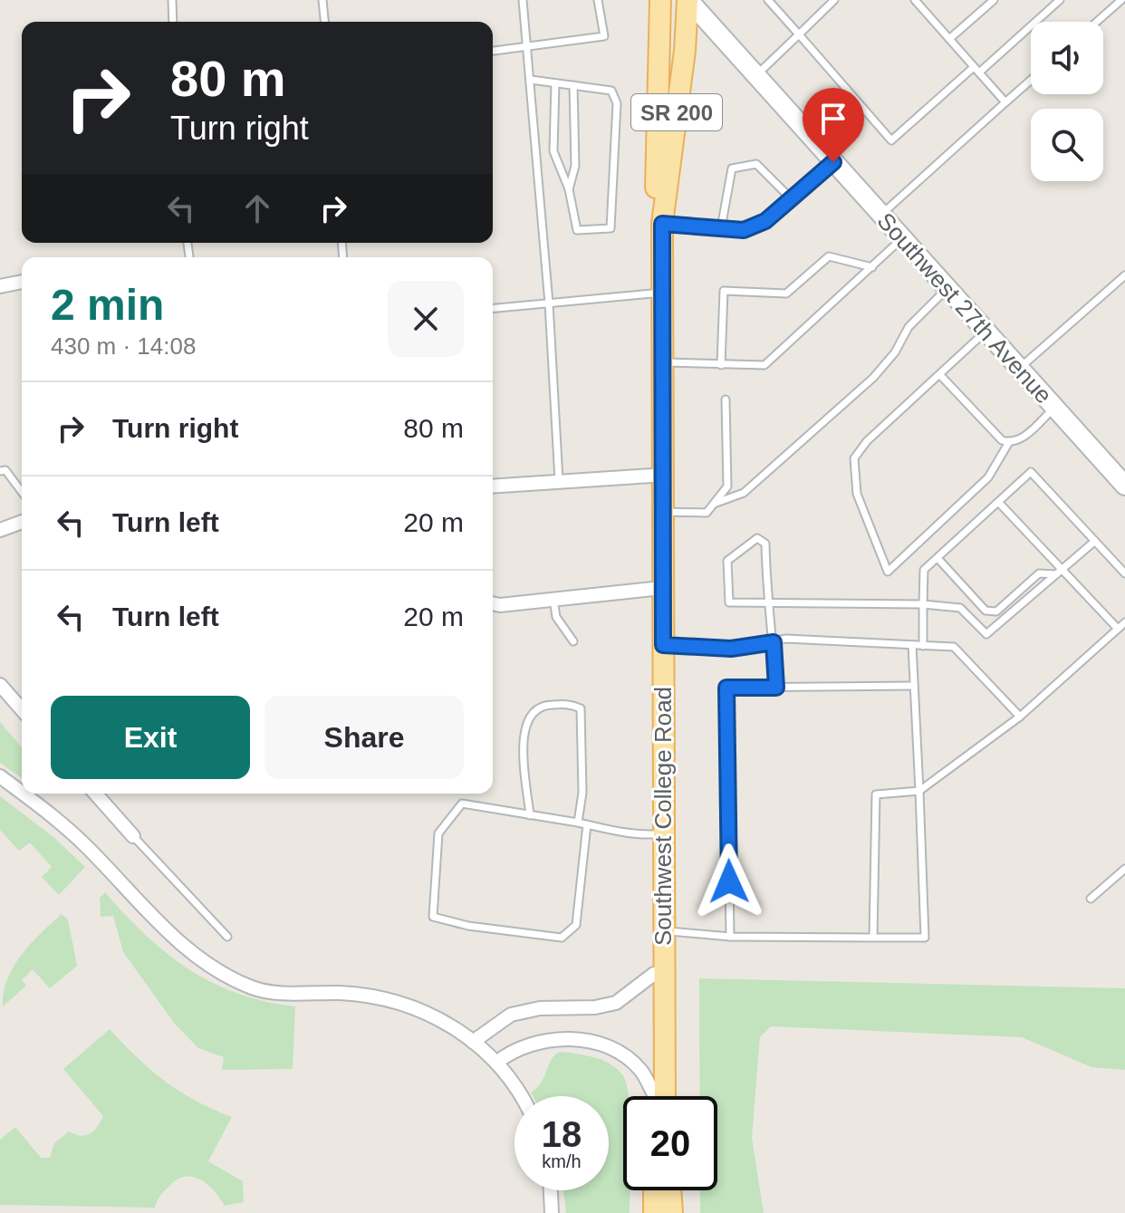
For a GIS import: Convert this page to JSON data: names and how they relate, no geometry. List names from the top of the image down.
{
  "streets": {
    "main road": ["SR 200", "Southwest 27th Avenue", "Southwest College Road"]
  },
  "crossings": [
    ["Southwest 27th Avenue", "Southwest College Road"]
  ],
  "page": {
    "turn": ["80 m", "Turn right"],
    "heading": ["2 min", "430 m · 14:08"],
    "list": [
      {
        "name": "Turn right",
        "value": "80 m"
      },
      {
        "name": "Turn left",
        "value": "20 m"
      },
      {
        "name": "Turn left",
        "value": "20 m"
      }
    ],
    "buttons": ["Exit", "Share"],
    "speed": "18 km/h",
    "limit": "20"
  }
}
